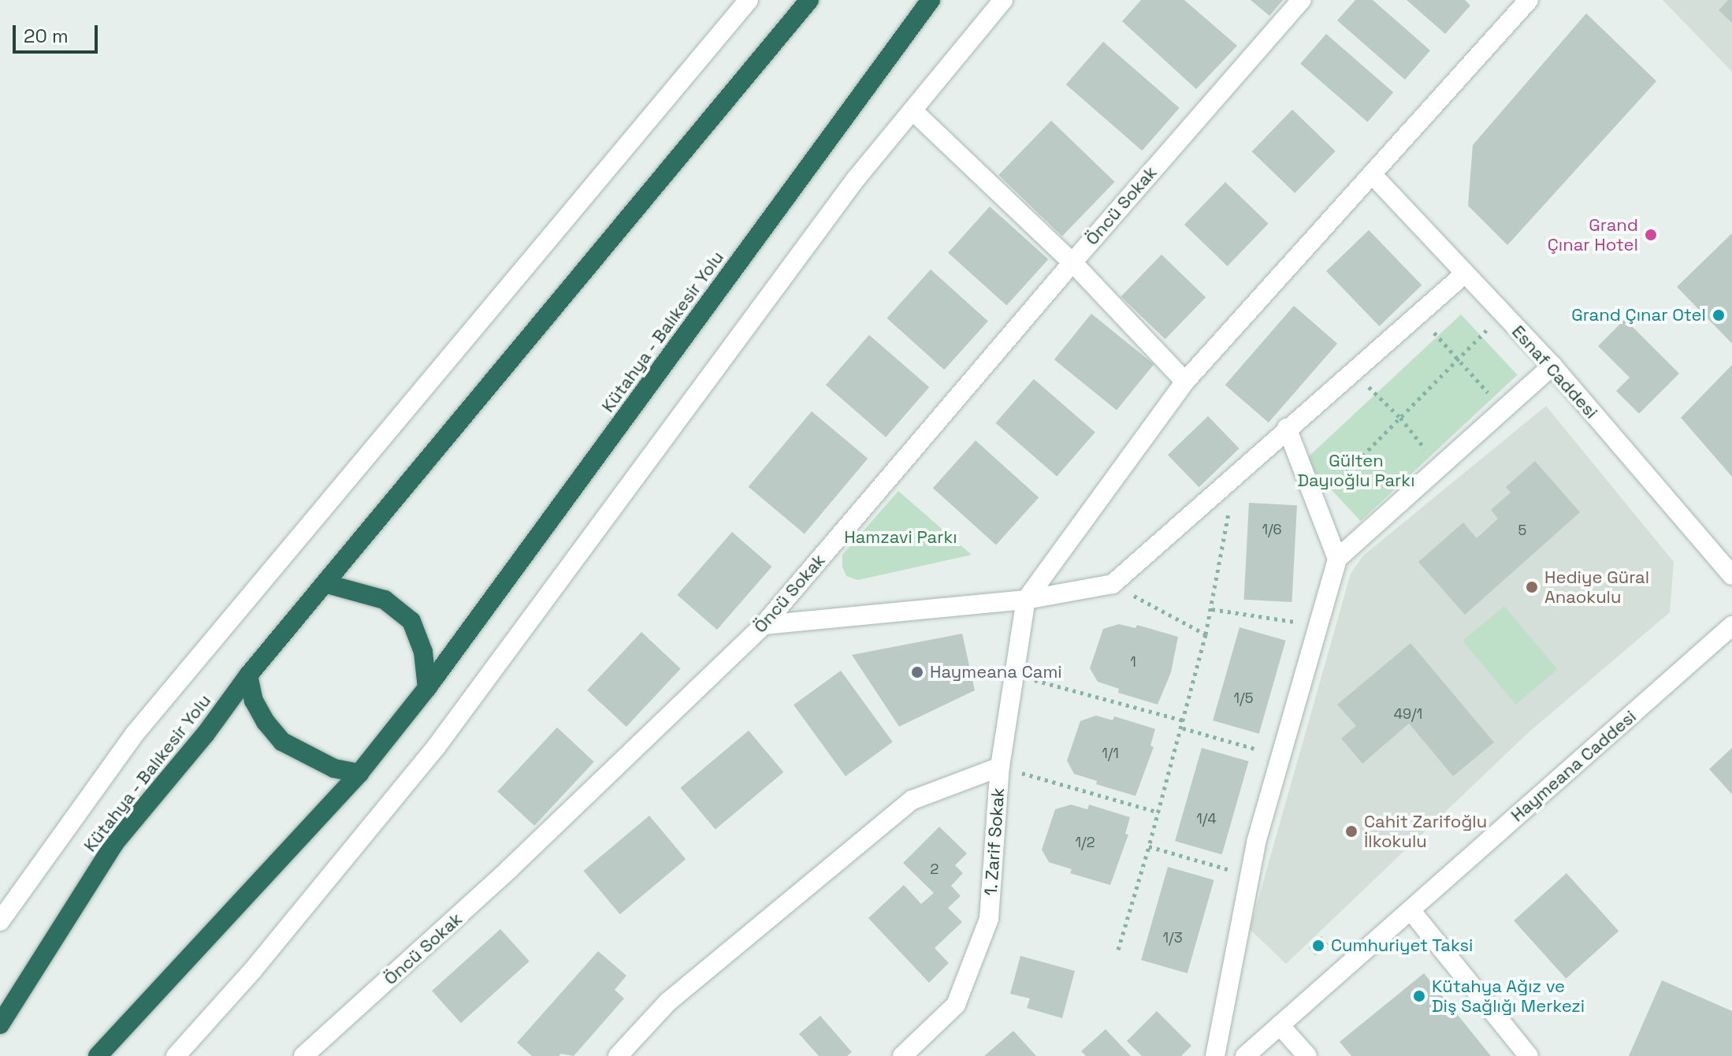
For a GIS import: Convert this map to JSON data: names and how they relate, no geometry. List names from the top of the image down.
{
  "streets": {
    "highway": ["Kütahya - Balıkesir Yolu"],
    "street": [
      "Öncü Sokak",
      "Esnaf Caddesi",
      "Haymeana Caddesi",
      "1. Zarif Sokak"
    ]
  },
  "parks": ["Gülten Dayıoğlu Parkı", "Hamzavi Parkı"],
  "places": [
    "Grand Çınar Hotel",
    "Grand Çınar Otel",
    "Hediye Güral Anaokulu",
    "Haymeana Cami",
    "Cahit Zarifoğlu İlkokulu",
    "Cumhuriyet Taksi",
    "Kütahya Ağız ve Diş Sağlığı Merkezi"
  ],
  "house_numbers": [
    "1/6",
    "5",
    "1",
    "1/5",
    "49/1",
    "1/1",
    "1/4",
    "1/2",
    "2",
    "1/3"
  ],
  "scale_bar": "20 m"
}
